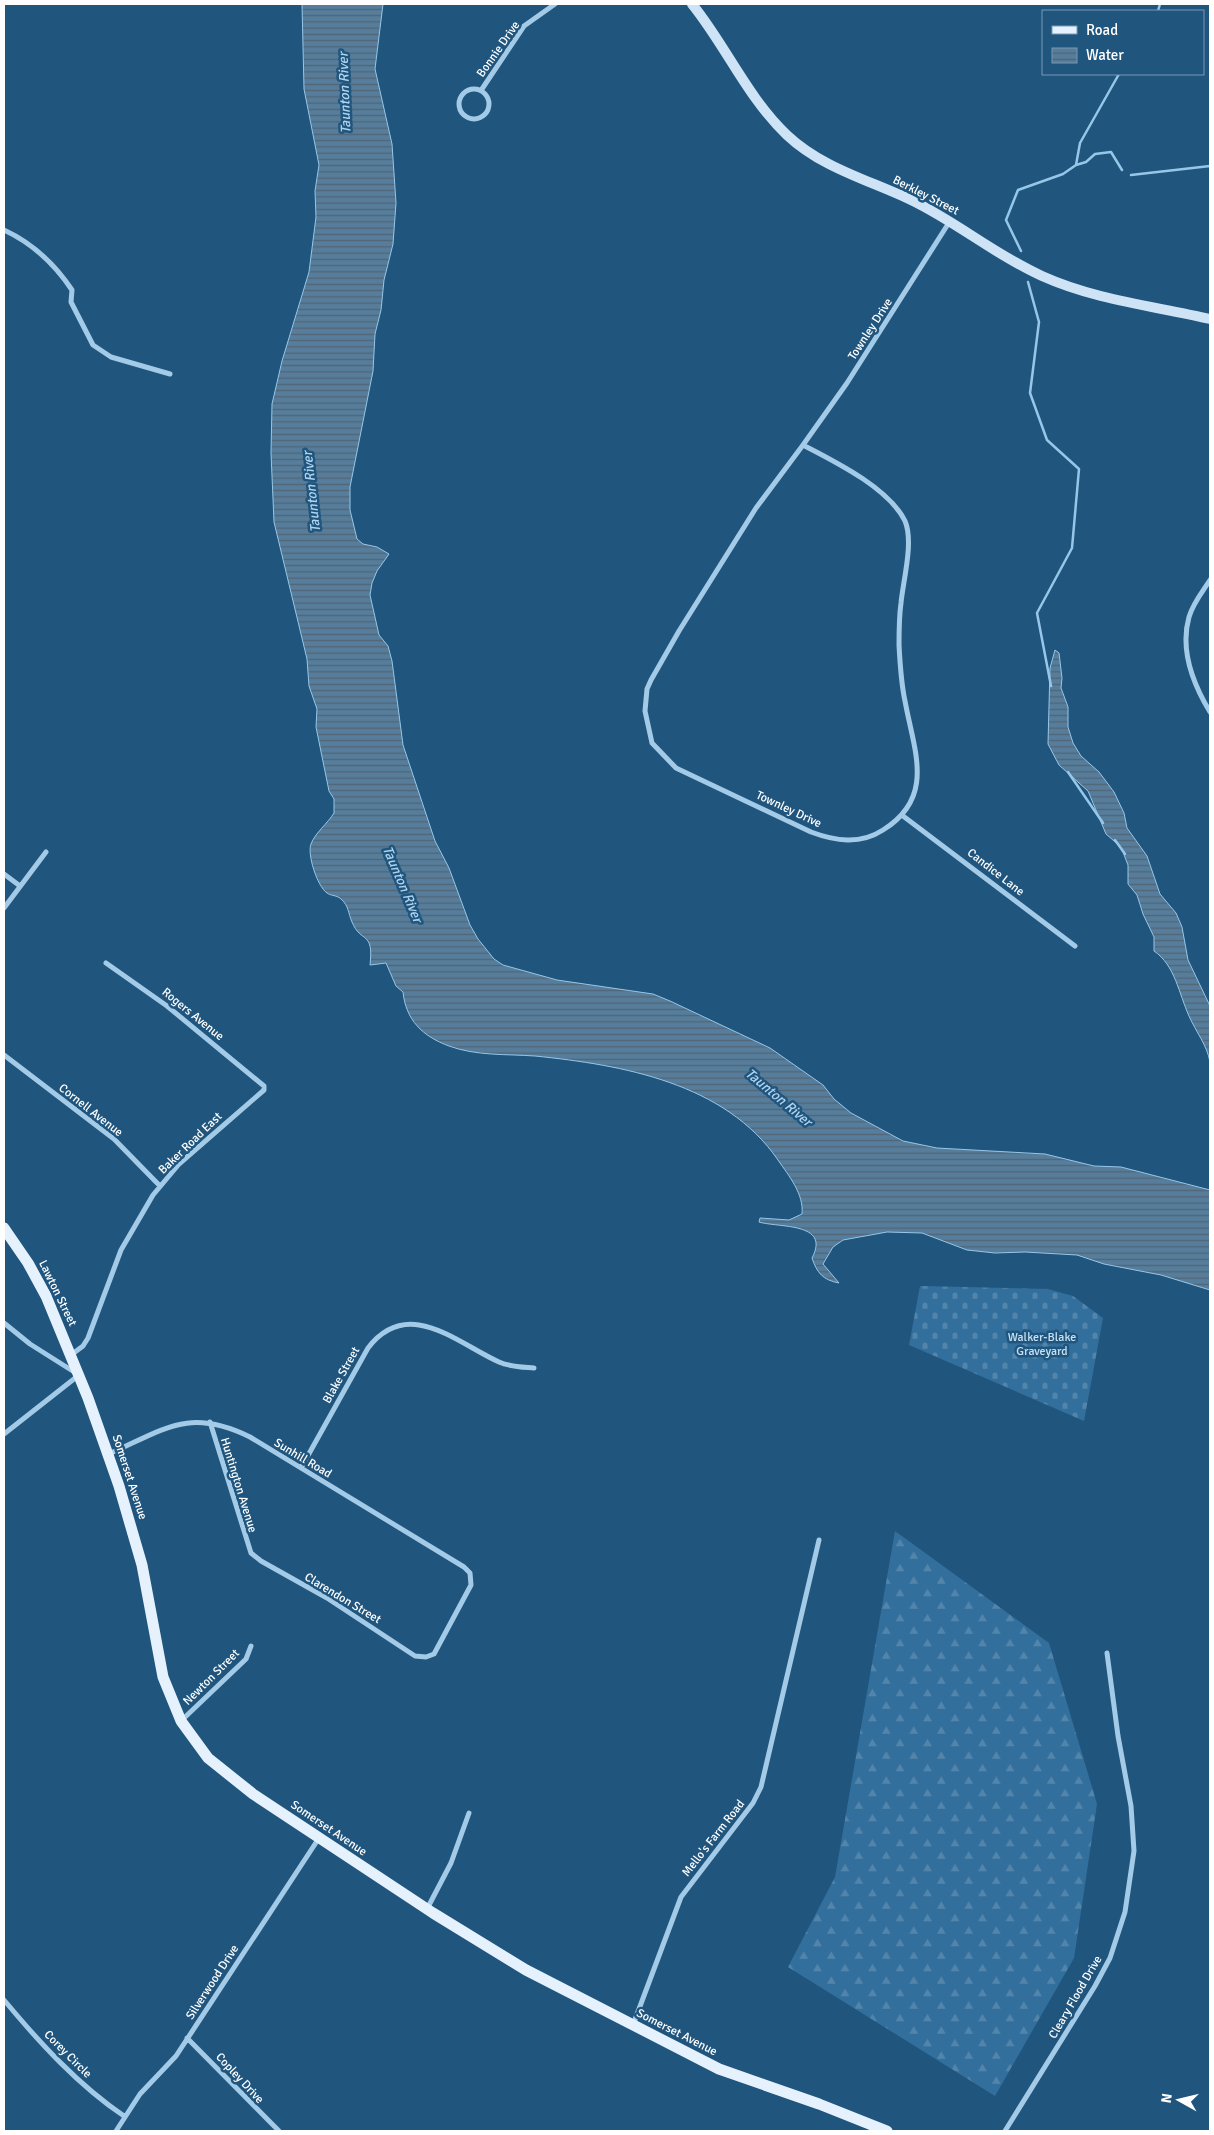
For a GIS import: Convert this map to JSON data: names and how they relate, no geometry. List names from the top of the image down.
{
  "streets": {
    "main road": ["Berkley Street", "Lawton Street", "Somerset Avenue"],
    "street": [
      "Bonnie Drive",
      "Townley Drive",
      "Candice Lane",
      "Rogers Avenue",
      "Cornell Avenue",
      "Baker Road East",
      "Blake Street",
      "Sunhill Road",
      "Huntington Avenue",
      "Clarendon Street",
      "Newton Street",
      "Mello's Farm Road",
      "Silverwood Drive",
      "Cleary Flood Drive",
      "Corey Circle",
      "Copley Drive"
    ]
  },
  "crossings": [
    ["Berkley Street", "Townley Drive"],
    ["Townley Drive", "Candice Lane"],
    ["Rogers Avenue", "Baker Road East"],
    ["Cornell Avenue", "Baker Road East"],
    ["Baker Road East", "Lawton Street"],
    ["Lawton Street", "Somerset Avenue"],
    ["Blake Street", "Sunhill Road"],
    ["Sunhill Road", "Somerset Avenue"],
    ["Sunhill Road", "Huntington Avenue"],
    ["Sunhill Road", "Clarendon Street"],
    ["Somerset Avenue", "Newton Street"],
    ["Somerset Avenue", "Mello's Farm Road"],
    ["Somerset Avenue", "Silverwood Drive"],
    ["Huntington Avenue", "Clarendon Street"],
    ["Silverwood Drive", "Corey Circle"],
    ["Silverwood Drive", "Copley Drive"]
  ],
  "water": ["Taunton River"],
  "parks": ["Walker-Blake Graveyard"],
  "legend": ["Road", "Water"],
  "north": "left"
}
